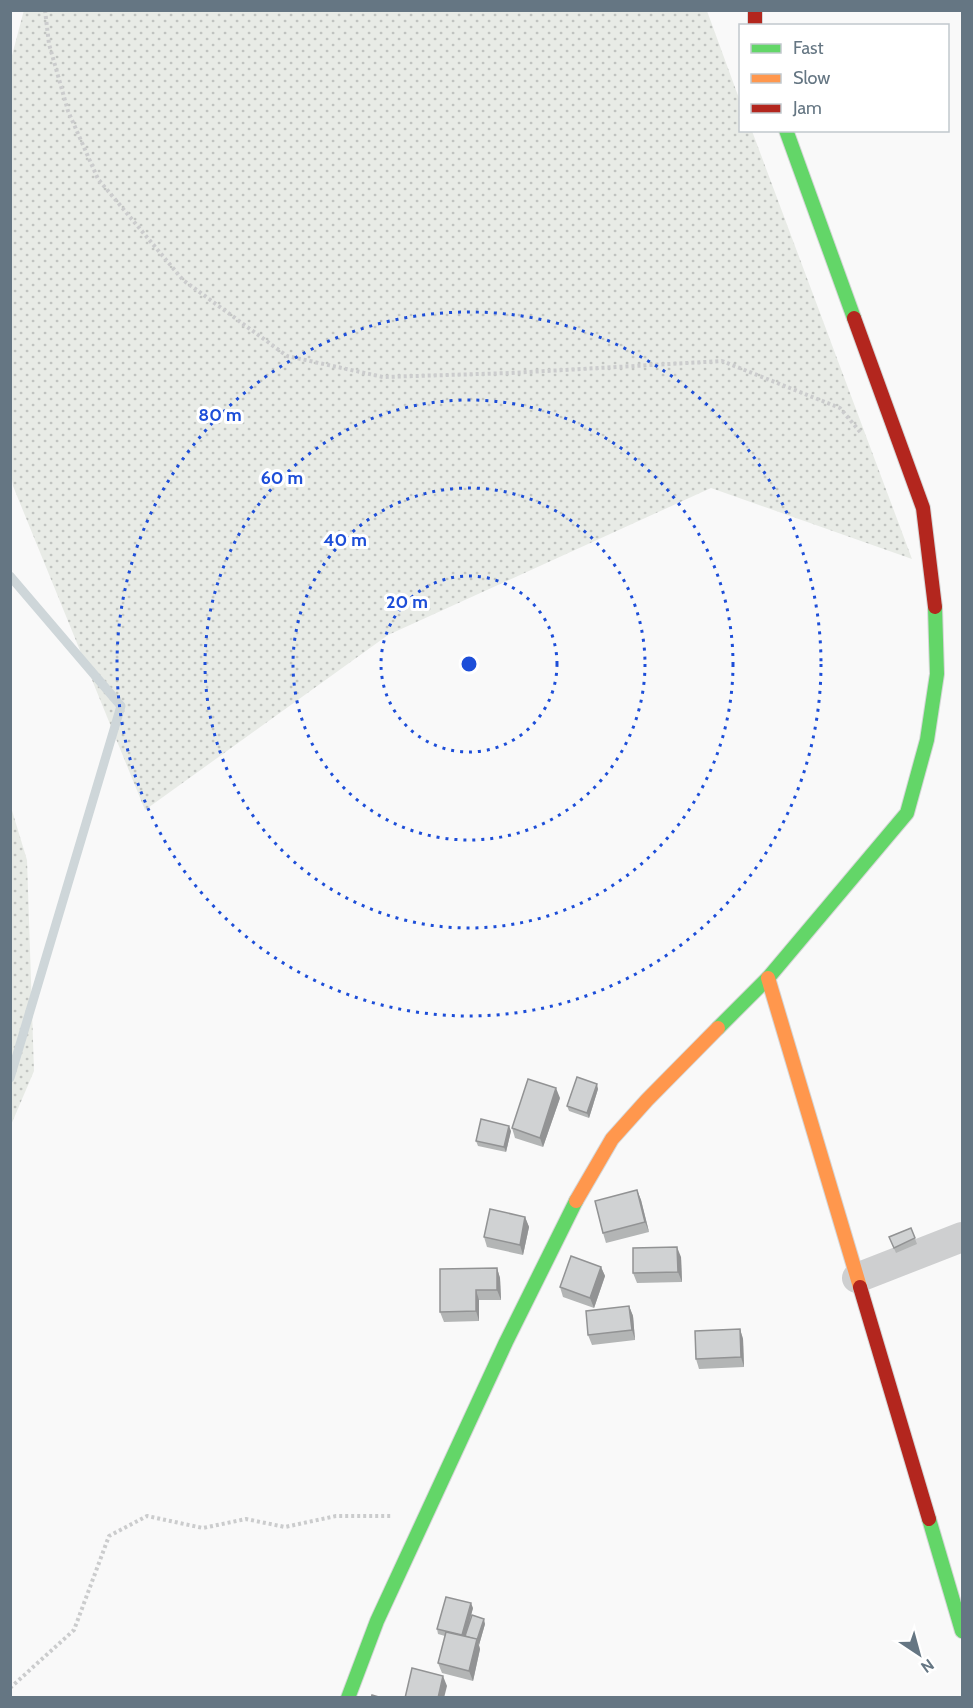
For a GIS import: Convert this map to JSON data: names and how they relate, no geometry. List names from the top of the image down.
{
  "legend": ["Fast", "Slow", "Jam"],
  "north": "bottom right",
  "rings": [
    "80 m",
    "60 m",
    "40 m",
    "20 m"
  ]
}
